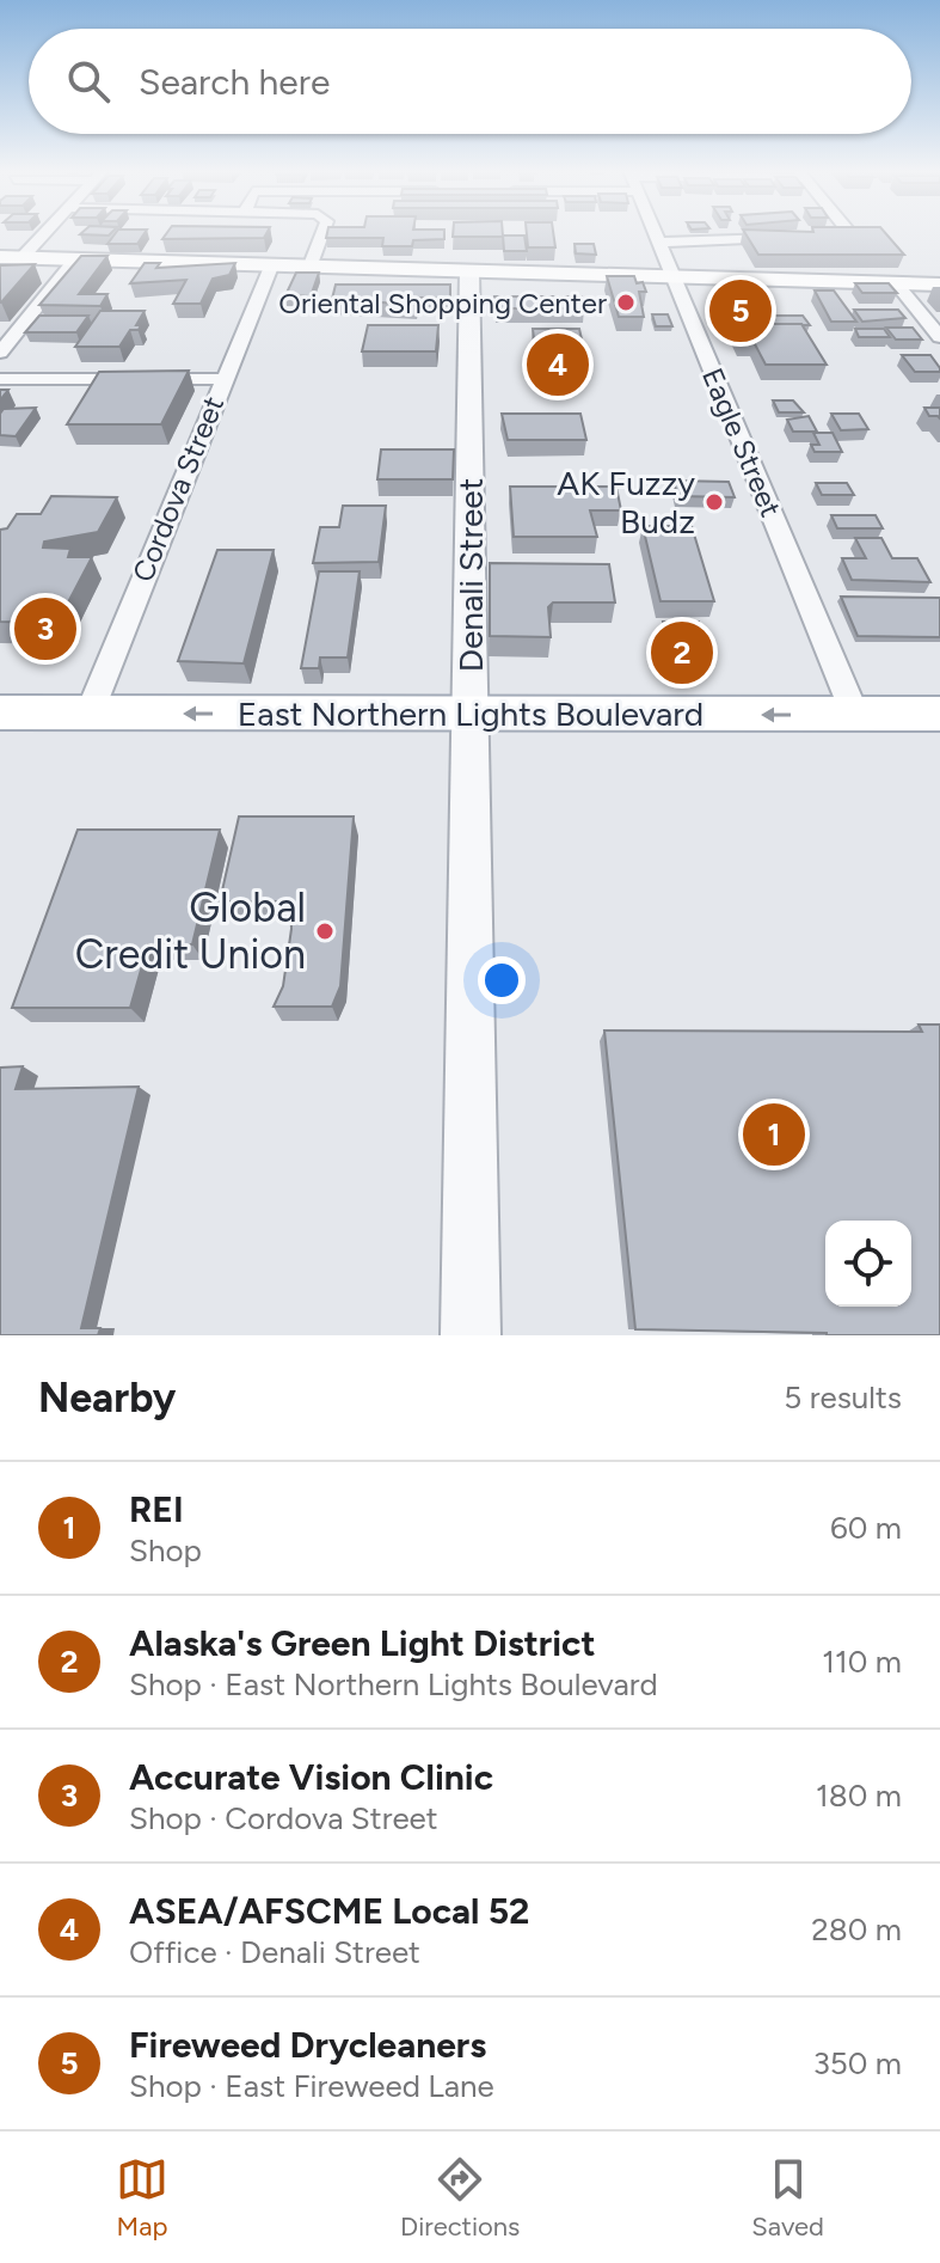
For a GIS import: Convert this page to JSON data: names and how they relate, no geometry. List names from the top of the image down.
{
  "streets": {
    "main road": ["East Northern Lights Boulevard"],
    "street": ["Eagle Street", "Cordova Street", "Denali Street"]
  },
  "crossings": [
    ["Eagle Street", "East Northern Lights Boulevard"],
    ["Cordova Street", "East Northern Lights Boulevard"],
    ["Denali Street", "East Northern Lights Boulevard"]
  ],
  "one_way": ["East Northern Lights Boulevard"],
  "places": ["Oriental Shopping Center", "AK Fuzzy Budz", "Global Credit Union"],
  "page": {
    "search": "Search here",
    "pins": [
      "5",
      "4",
      "3",
      "2",
      "1"
    ],
    "heading": ["Nearby", "5 results"],
    "list": [
      {
        "mark": "1",
        "name": "REI",
        "note": "Shop",
        "value": "60 m"
      },
      {
        "mark": "2",
        "name": "Alaska's Green Light District",
        "note": "Shop · East Northern Lights Boulevard",
        "value": "110 m"
      },
      {
        "mark": "3",
        "name": "Accurate Vision Clinic",
        "note": "Shop · Cordova Street",
        "value": "180 m"
      },
      {
        "mark": "4",
        "name": "ASEA/AFSCME Local 52",
        "note": "Office · Denali Street",
        "value": "280 m"
      },
      {
        "mark": "5",
        "name": "Fireweed Drycleaners",
        "note": "Shop · East Fireweed Lane",
        "value": "350 m"
      }
    ],
    "nav": ["Map", "Directions", "Saved"]
  }
}
